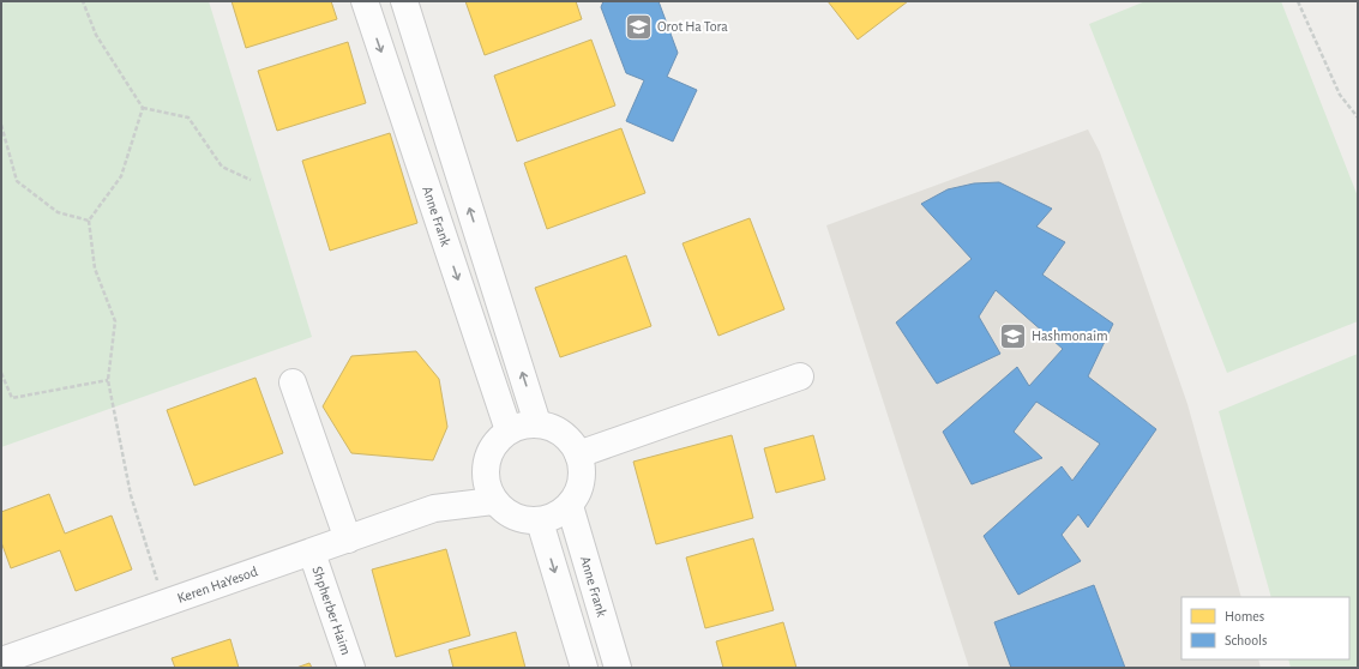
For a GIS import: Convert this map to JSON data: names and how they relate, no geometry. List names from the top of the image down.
{
  "streets": {
    "street": ["Anne Frank", "Keren HaYesod", "Shpherber Haim"]
  },
  "crossings": [
    ["Anne Frank", "Keren HaYesod"],
    ["Keren HaYesod", "Shpherber Haim"]
  ],
  "places": {
    "school or university": ["Orot Ha Tora", "Hashmonaim"]
  },
  "legend": ["Homes", "Schools"]
}
